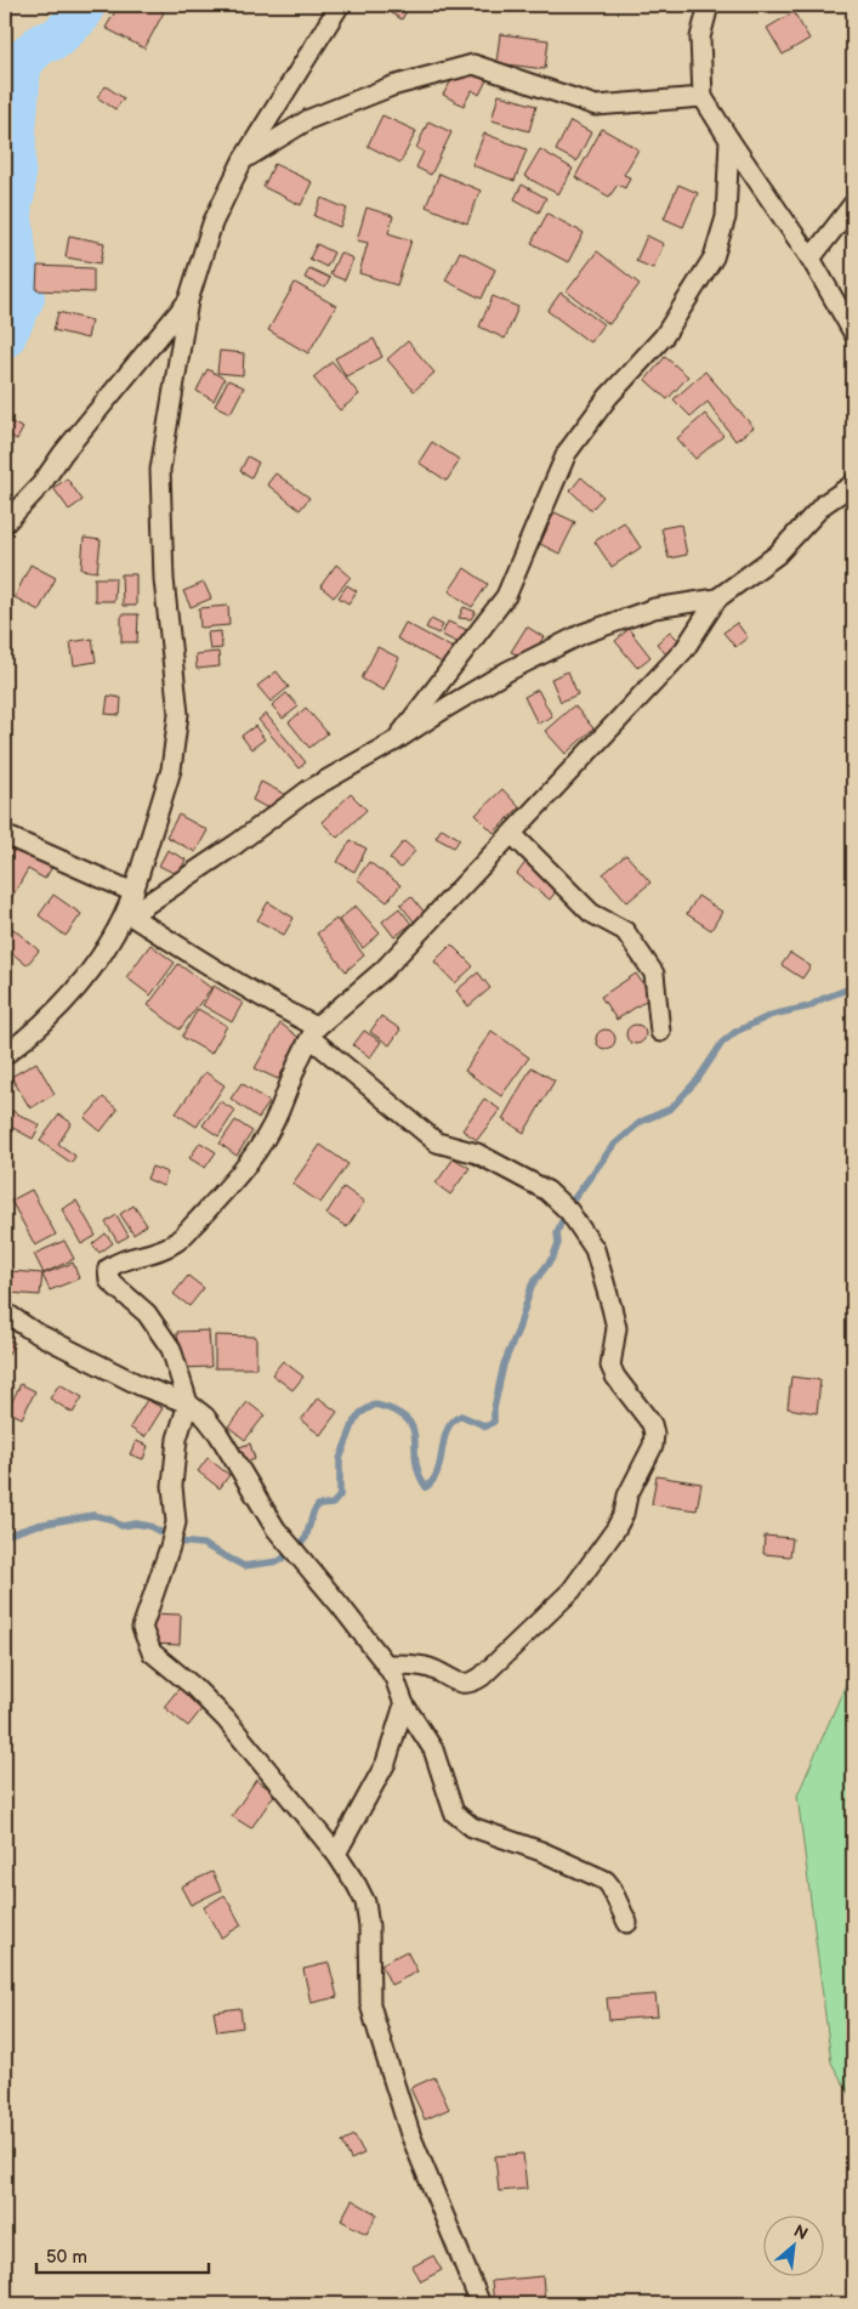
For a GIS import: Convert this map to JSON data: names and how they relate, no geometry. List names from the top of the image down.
{
  "scale_bar": "50 m",
  "north": "top right"
}
